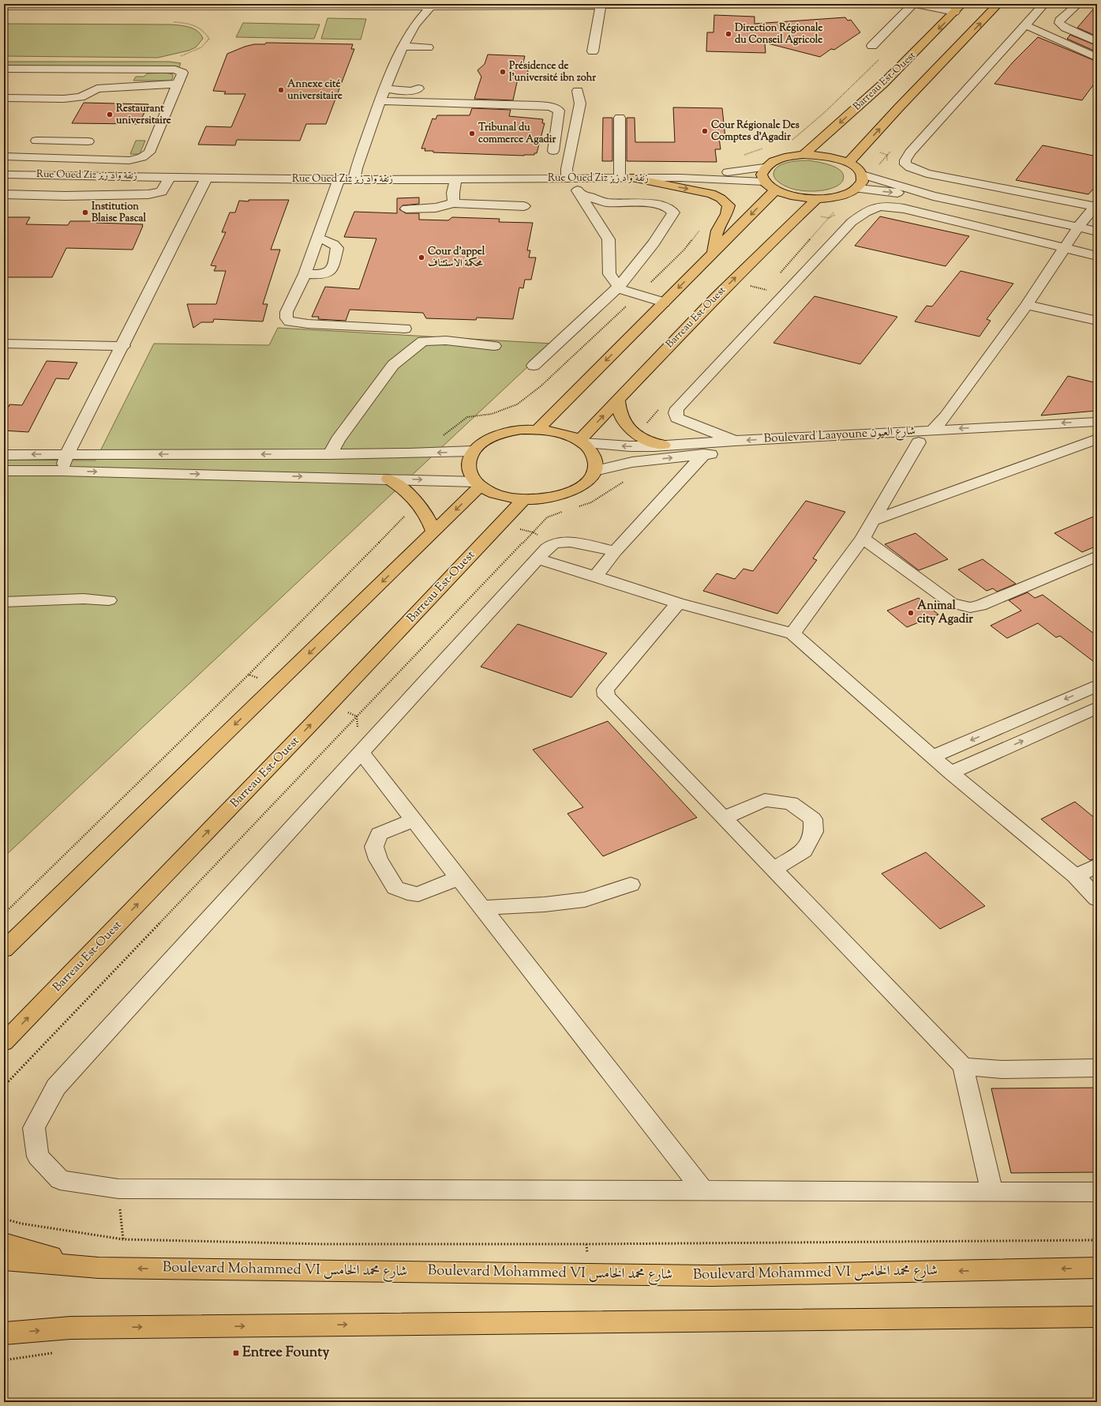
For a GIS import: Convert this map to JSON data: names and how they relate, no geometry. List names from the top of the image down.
{
  "streets": {
    "main road": ["Barreau Est-Ouest", "Boulevard Mohammed VI شارع محمد الخامس"],
    "street": ["Rue Oued Ziz زنقة واد زيز", "Boulevard Laayoune شارع العيون"]
  },
  "crossings": [
    ["Barreau Est-Ouest", "Boulevard Laayoune شارع العيون"]
  ],
  "places": {
    "other": [
      "Direction Régionale du Conseil Agricole",
      "Présidence de l'université ibn zohr",
      "Annexe cité universitaire",
      "Restaurant universitaire",
      "Cour Régionale Des Comptes d'Agadir",
      "Tribunal du commerce Agadir",
      "Institution Blaise Pascal",
      "Cour d'appel محكمة الاستئناف",
      "Animal city Agadir"
    ],
    "transit": ["Entree Founty"]
  }
}
